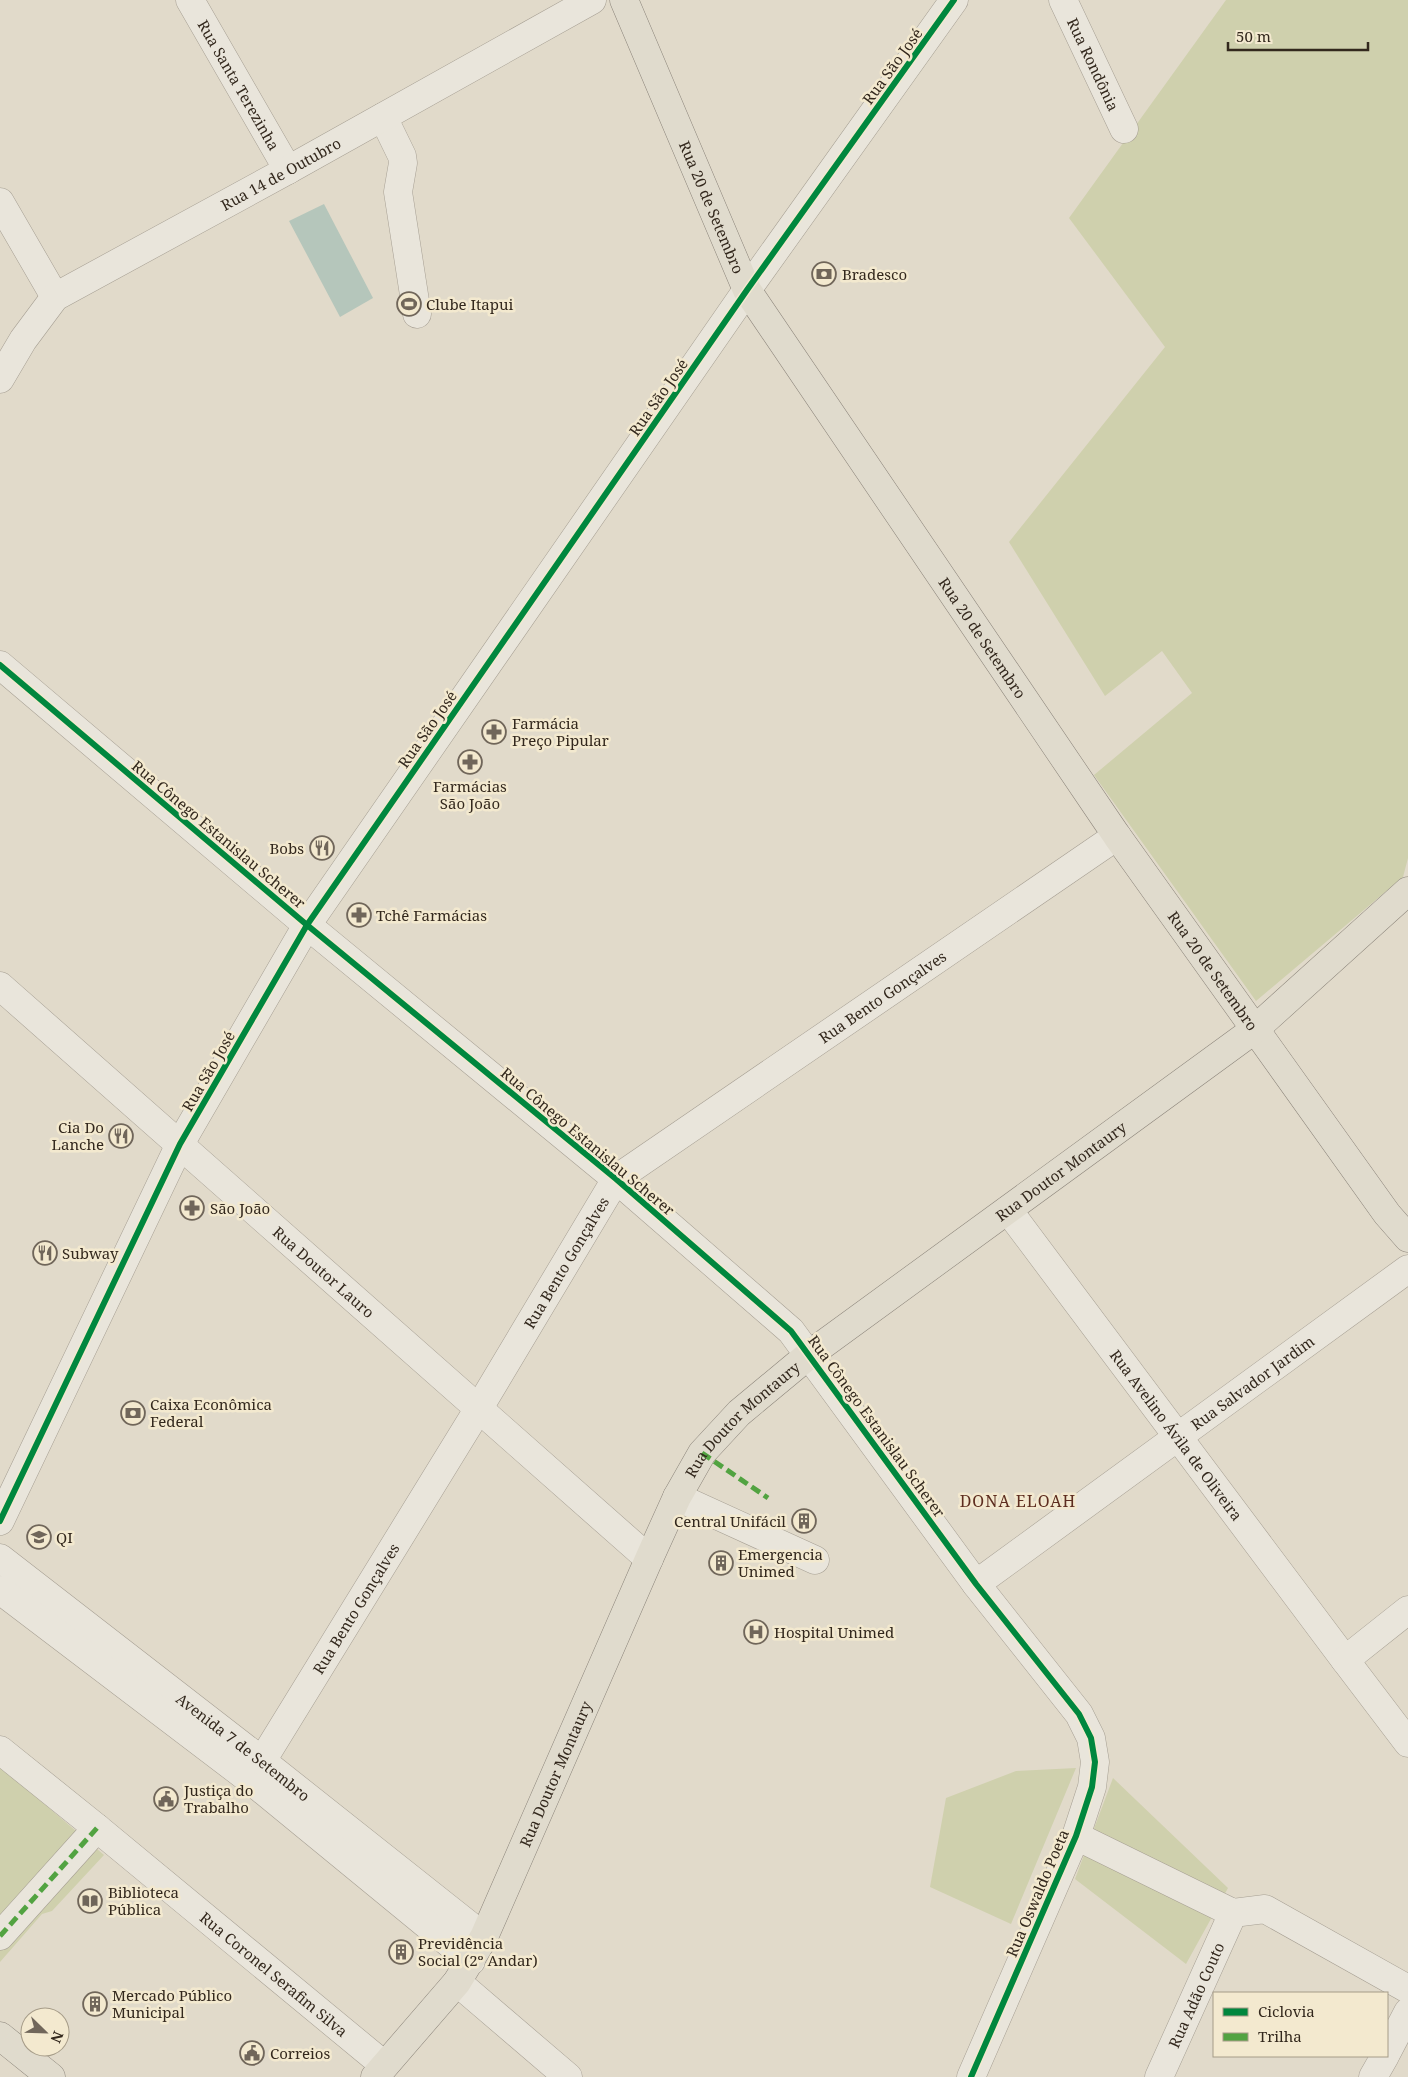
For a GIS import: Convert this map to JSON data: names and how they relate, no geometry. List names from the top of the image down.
{
  "streets": {
    "main road": ["Rua 20 de Setembro", "Rua Doutor Montaury"],
    "street": [
      "Rua Rondônia",
      "Rua São José",
      "Rua Santa Terezinha",
      "Rua 14 de Outubro",
      "Rua Cônego Estanislau Scherer",
      "Rua Bento Gonçalves",
      "Rua Doutor Lauro",
      "Rua Salvador Jardim",
      "Rua Avelino Ávila de Oliveira",
      "Avenida 7 de Setembro",
      "Rua Oswaldo Poeta",
      "Rua Coronel Serafim Silva",
      "Rua Adão Couto"
    ]
  },
  "crossings": [
    ["Rua São José", "Rua 20 de Setembro"],
    ["Rua São José", "Rua Cônego Estanislau Scherer"],
    ["Rua São José", "Rua Doutor Lauro"],
    ["Rua Santa Terezinha", "Rua 14 de Outubro"],
    ["Rua 20 de Setembro", "Rua Bento Gonçalves"],
    ["Rua 20 de Setembro", "Rua Doutor Montaury"],
    ["Rua Cônego Estanislau Scherer", "Rua Bento Gonçalves"],
    ["Rua Cônego Estanislau Scherer", "Rua Doutor Montaury"],
    ["Rua Cônego Estanislau Scherer", "Rua Salvador Jardim"],
    ["Rua Cônego Estanislau Scherer", "Rua Oswaldo Poeta"],
    ["Rua Bento Gonçalves", "Rua Doutor Lauro"],
    ["Rua Bento Gonçalves", "Avenida 7 de Setembro"],
    ["Rua Doutor Montaury", "Rua Doutor Lauro"],
    ["Rua Doutor Montaury", "Rua Avelino Ávila de Oliveira"],
    ["Rua Doutor Montaury", "Avenida 7 de Setembro"],
    ["Rua Doutor Montaury", "Rua Coronel Serafim Silva"],
    ["Rua Salvador Jardim", "Rua Avelino Ávila de Oliveira"]
  ],
  "districts": ["DONA ELOAH"],
  "places": {
    "bank": ["Bradesco", "Caixa Econômica Federal"],
    "sports": ["Clube Itapui"],
    "pharmacy": [
      "Farmácia Preço Pipular",
      "Farmácias São João",
      "Tchê Farmácias",
      "São João"
    ],
    "restaurant": ["Bobs", "Cia Do Lanche", "Subway"],
    "building": [
      "Central Unifácil",
      "Emergencia Unimed",
      "Previdência Social (2º Andar)",
      "Mercado Público Municipal"
    ],
    "school or university": ["QI"],
    "hospital": ["Hospital Unimed"],
    "public building": ["Justiça do Trabalho", "Correios"],
    "library": ["Biblioteca Pública"]
  },
  "legend": ["Ciclovia", "Trilha"],
  "scale_bar": "50 m",
  "north": "bottom right"
}
